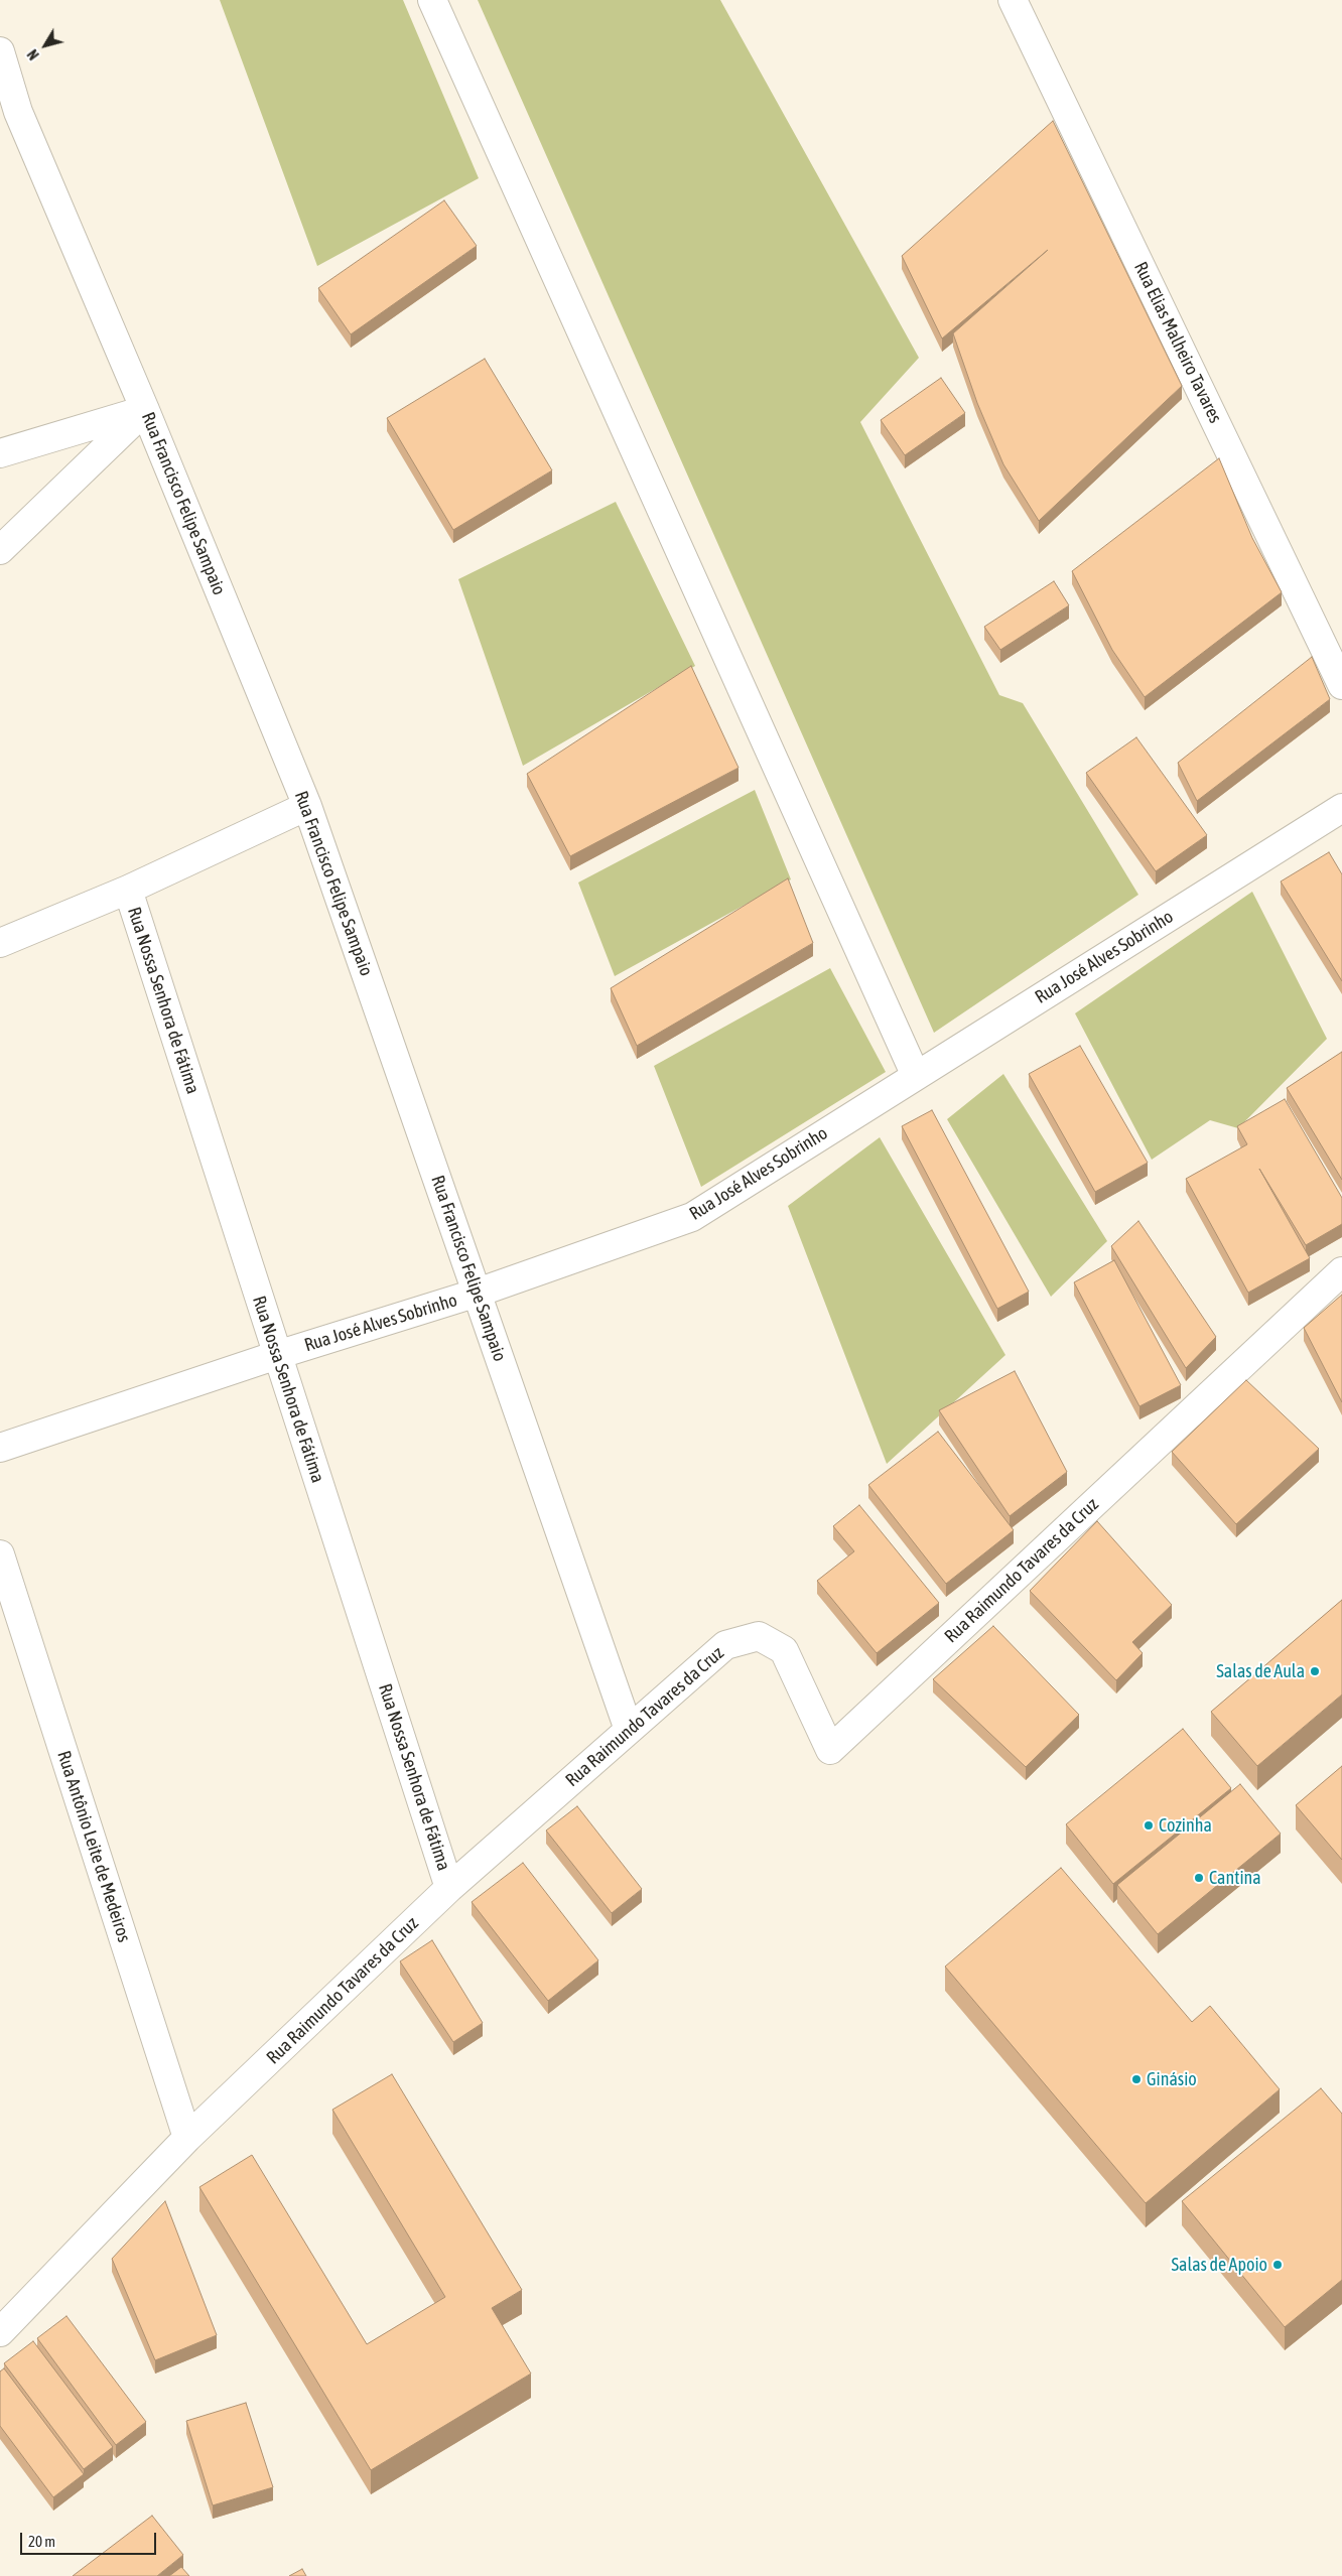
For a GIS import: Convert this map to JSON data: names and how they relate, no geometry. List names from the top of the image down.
{
  "streets": {
    "street": [
      "Rua Elias Malheiro Tavares",
      "Rua Francisco Felipe Sampaio",
      "Rua José Alves Sobrinho",
      "Rua Nossa Senhora de Fátima",
      "Rua Raimundo Tavares da Cruz",
      "Rua Antônio Leite de Medeiros"
    ]
  },
  "crossings": [
    ["Rua Francisco Felipe Sampaio", "Rua José Alves Sobrinho"],
    ["Rua Francisco Felipe Sampaio", "Rua Raimundo Tavares da Cruz"],
    ["Rua José Alves Sobrinho", "Rua Nossa Senhora de Fátima"],
    ["Rua Nossa Senhora de Fátima", "Rua Raimundo Tavares da Cruz"],
    ["Rua Raimundo Tavares da Cruz", "Rua Antônio Leite de Medeiros"]
  ],
  "places": [
    "Salas de Aula",
    "Cozinha",
    "Cantina",
    "Ginásio",
    "Salas de Apoio"
  ],
  "scale_bar": "20 m",
  "north": "bottom left"
}
